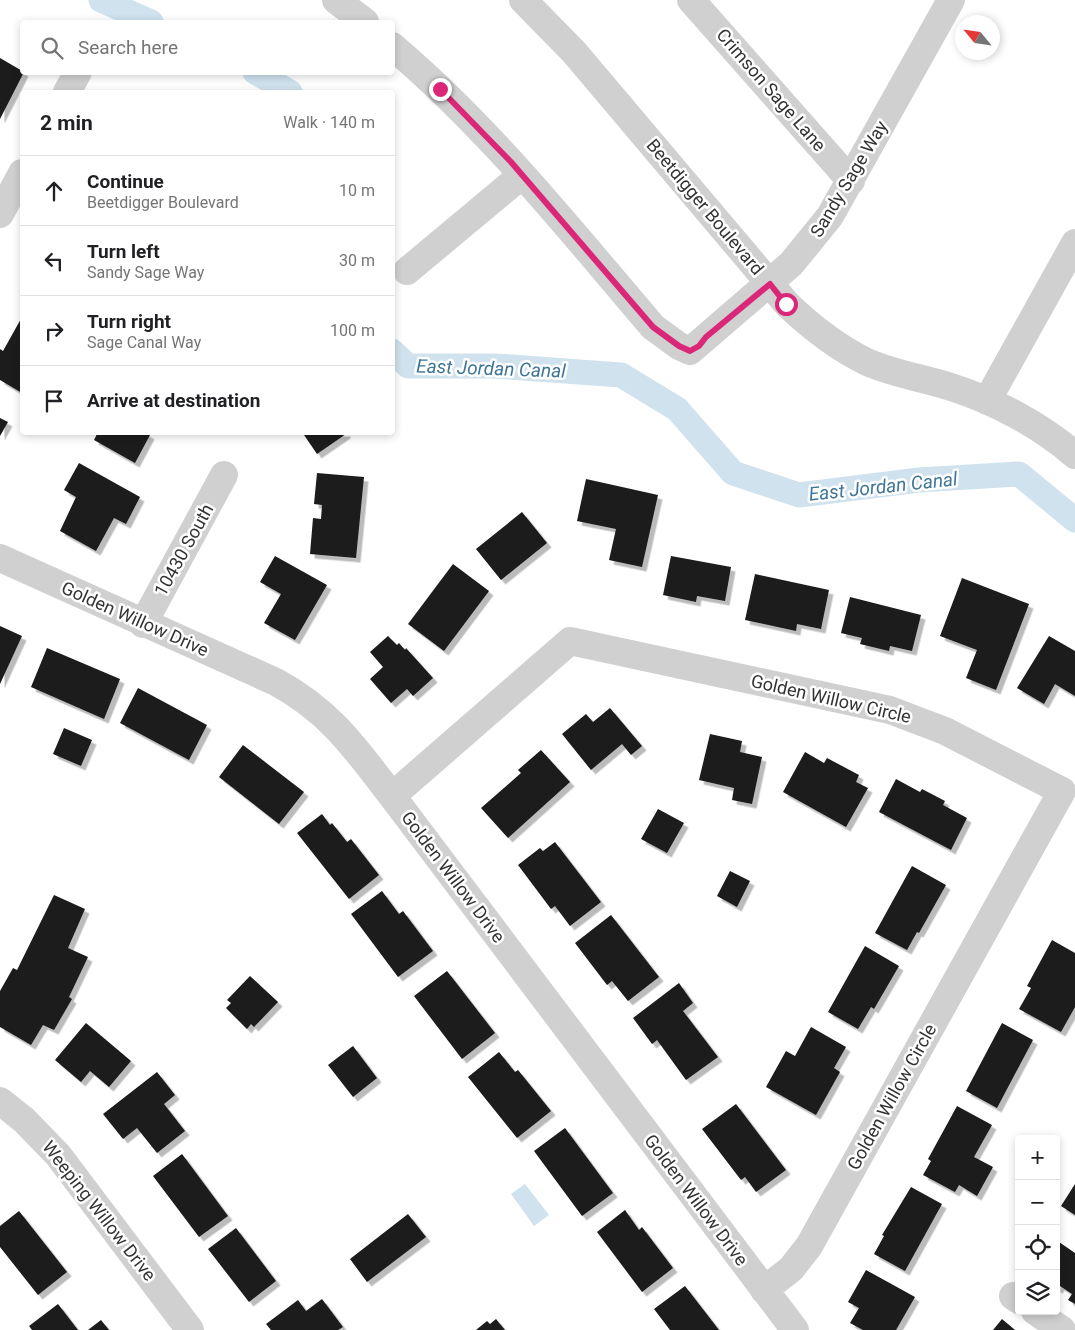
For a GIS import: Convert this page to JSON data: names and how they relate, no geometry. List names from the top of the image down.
{
  "streets": {
    "street": [
      "Crimson Sage Lane",
      "Sandy Sage Way",
      "Beetdigger Boulevard",
      "10430 South",
      "Golden Willow Drive",
      "Golden Willow Circle",
      "Weeping Willow Drive"
    ]
  },
  "crossings": [
    ["Crimson Sage Lane", "Sandy Sage Way"],
    ["Sandy Sage Way", "Beetdigger Boulevard"],
    ["10430 South", "Golden Willow Drive"],
    ["Golden Willow Drive", "Golden Willow Circle"]
  ],
  "water": ["East Jordan Canal"],
  "north": "top left",
  "page": {
    "search": "Search here",
    "heading": ["2 min", "Walk · 140 m"],
    "list": [
      ["Continue", "Beetdigger Boulevard", "10 m"],
      ["Turn left", "Sandy Sage Way", "30 m"],
      ["Turn right", "Sage Canal Way", "100 m"],
      "Arrive at destination"
    ],
    "map_buttons": ["+", "−"]
  }
}
